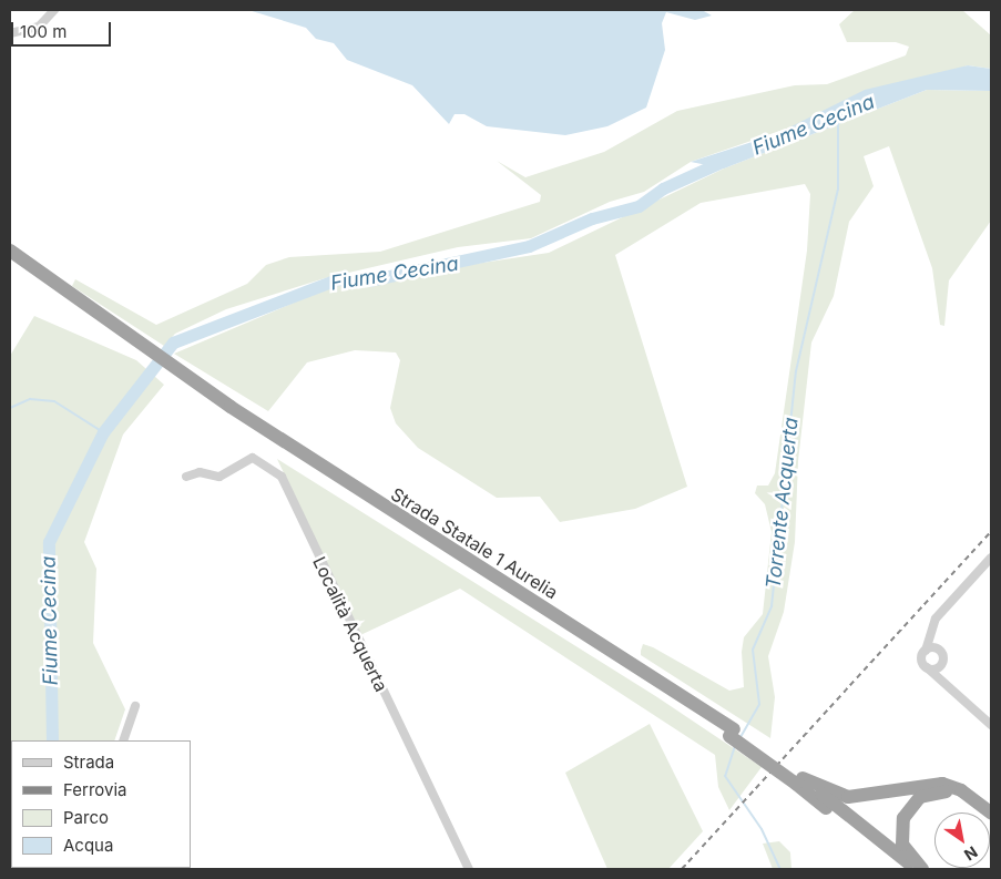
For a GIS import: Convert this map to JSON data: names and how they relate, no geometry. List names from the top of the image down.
{
  "streets": {
    "highway": ["Strada Statale 1 Aurelia"],
    "street": ["Località Acquerta"]
  },
  "water": ["Fiume Cecina", "Torrente Acquerta"],
  "legend": [
    "Strada",
    "Ferrovia",
    "Parco",
    "Acqua"
  ],
  "scale_bar": "100 m",
  "north": "bottom right"
}
